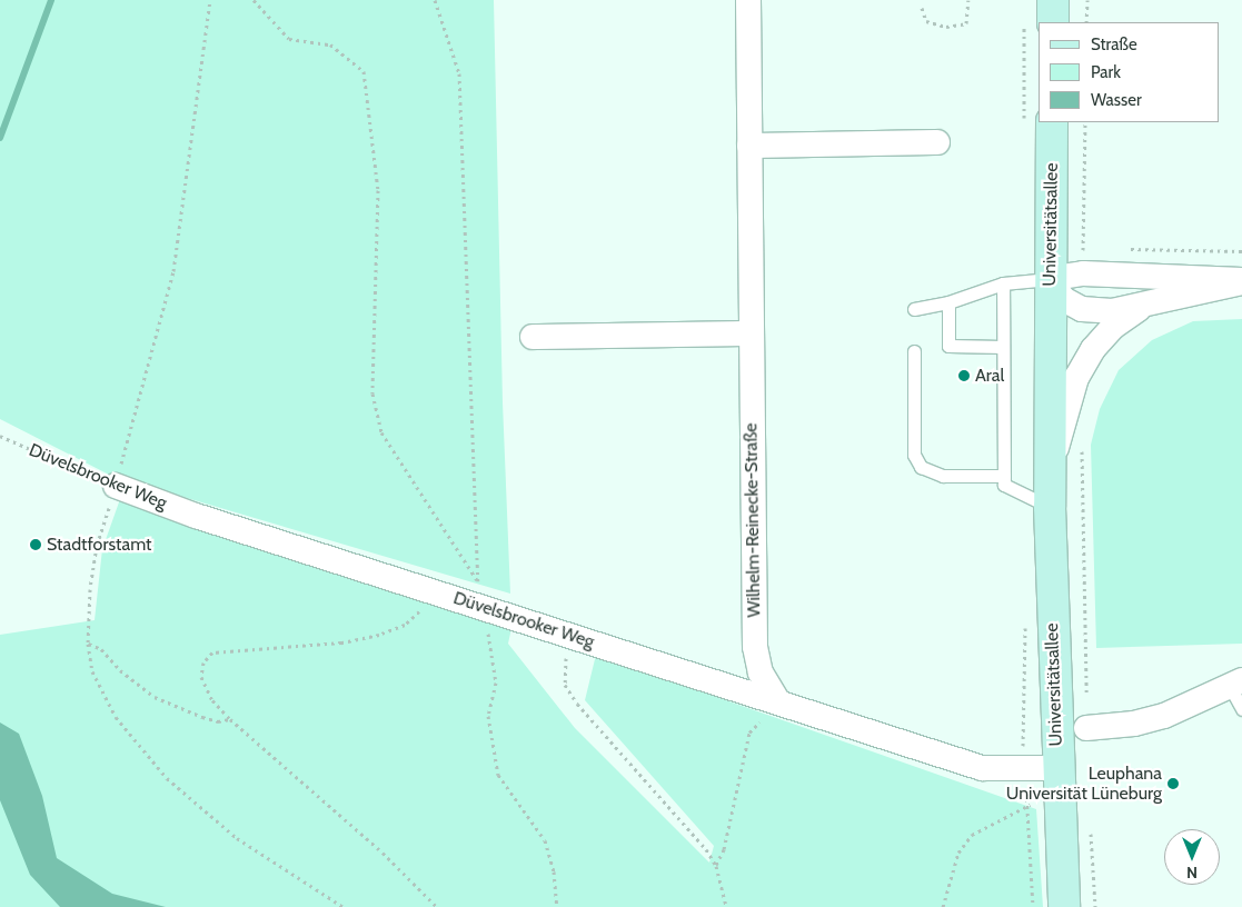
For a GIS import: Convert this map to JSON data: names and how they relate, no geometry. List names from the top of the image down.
{
  "streets": {
    "main road": ["Universitätsallee"],
    "street": ["Düvelsbrooker Weg", "Wilhelm-Reinecke-Straße"]
  },
  "crossings": [
    ["Universitätsallee", "Düvelsbrooker Weg"],
    ["Düvelsbrooker Weg", "Wilhelm-Reinecke-Straße"]
  ],
  "places": ["Aral", "Stadtforstamt", "Leuphana Universität Lüneburg"],
  "legend": ["Straße", "Park", "Wasser"],
  "north": "bottom"
}
